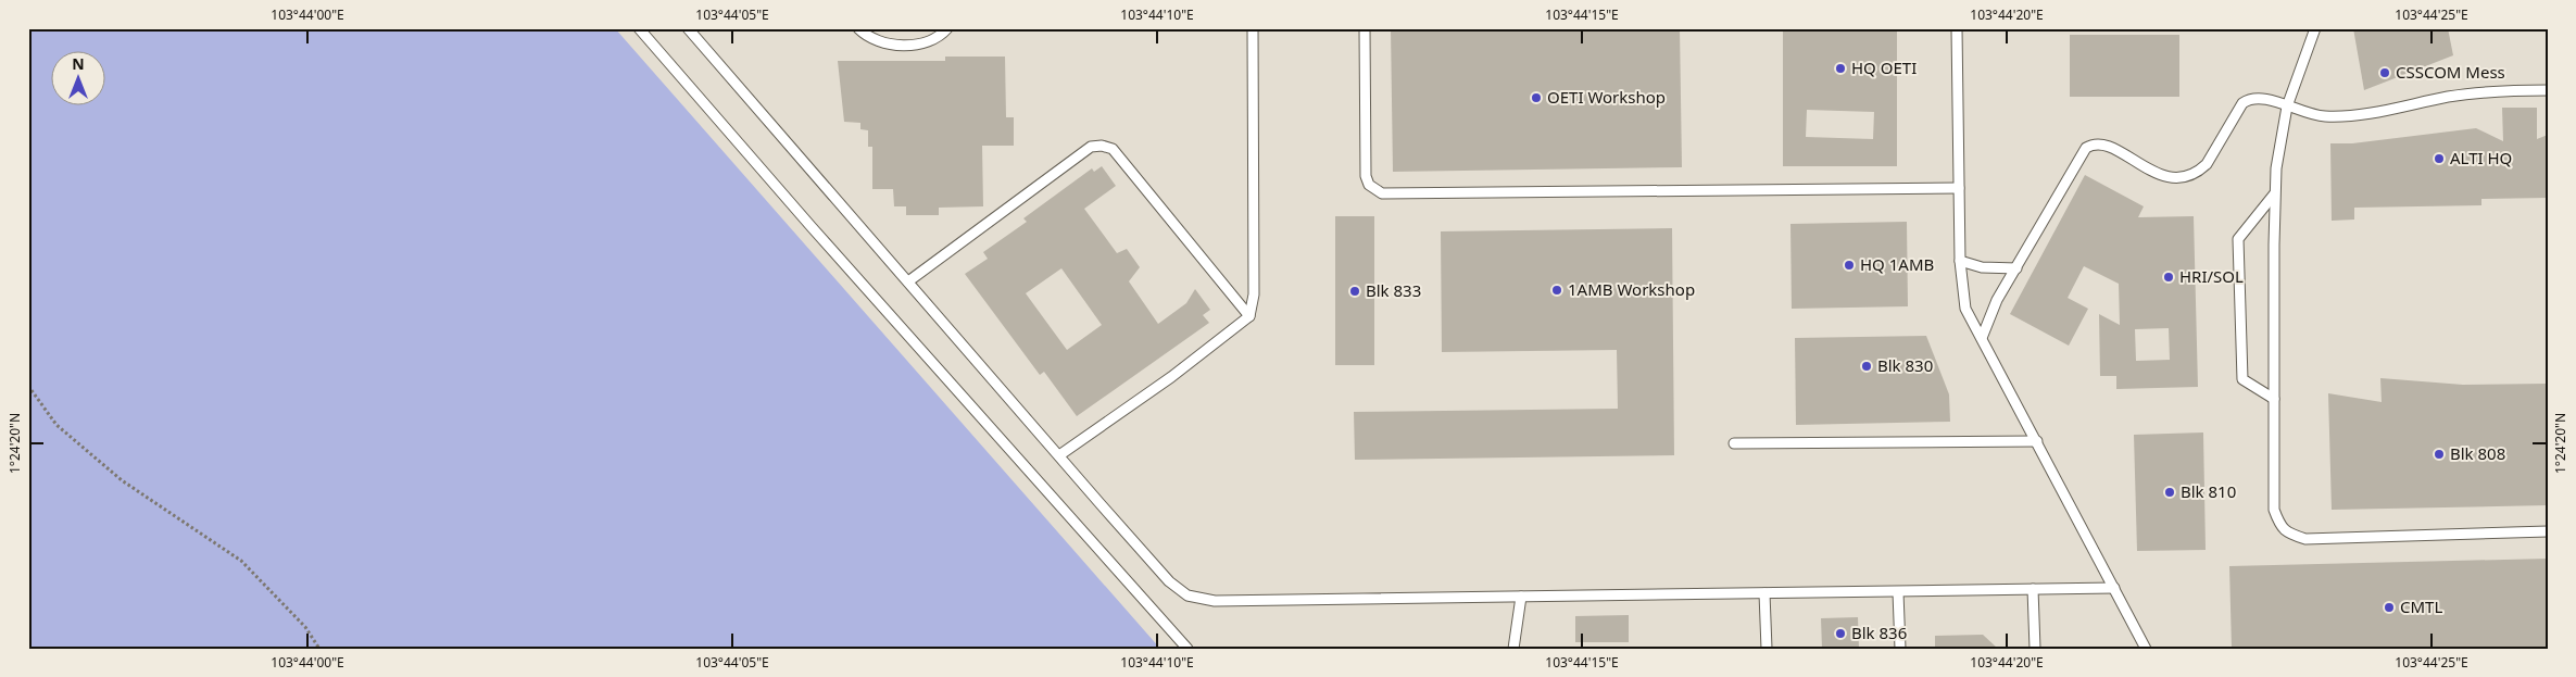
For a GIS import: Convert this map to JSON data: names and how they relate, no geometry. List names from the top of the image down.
{
  "places": [
    "HQ OETI",
    "CSSCOM Mess",
    "OETI Workshop",
    "ALTI HQ",
    "HQ 1AMB",
    "HRI/SOL",
    "1AMB Workshop",
    "Blk 833",
    "Blk 830",
    "Blk 808",
    "Blk 810",
    "CMTL",
    "Blk 836"
  ],
  "north": "top",
  "coordinates": [
    "103°44'00\"E",
    "103°44'05\"E",
    "103°44'10\"E",
    "103°44'15\"E",
    "103°44'20\"E",
    "103°44'25\"E",
    "1°24'20\"N"
  ]
}
